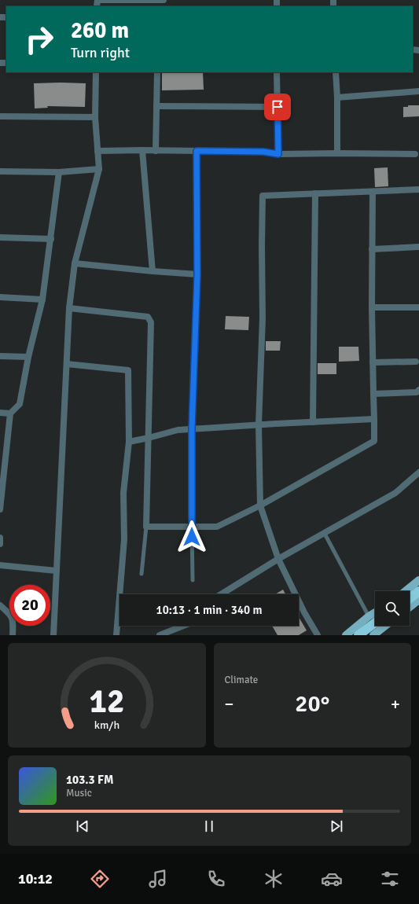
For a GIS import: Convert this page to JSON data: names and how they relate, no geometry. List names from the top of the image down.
{
  "page": {
    "turn": ["260 m", "Turn right"],
    "limit": "20",
    "trip": "10:13 · 1 min · 340 m",
    "tile": "Climate",
    "heat": ["−", "20°", "+"],
    "song": ["103.3 FM", "Music"],
    "tabs": "10:12",
    "gauge": ["12", "km/h"]
  }
}
